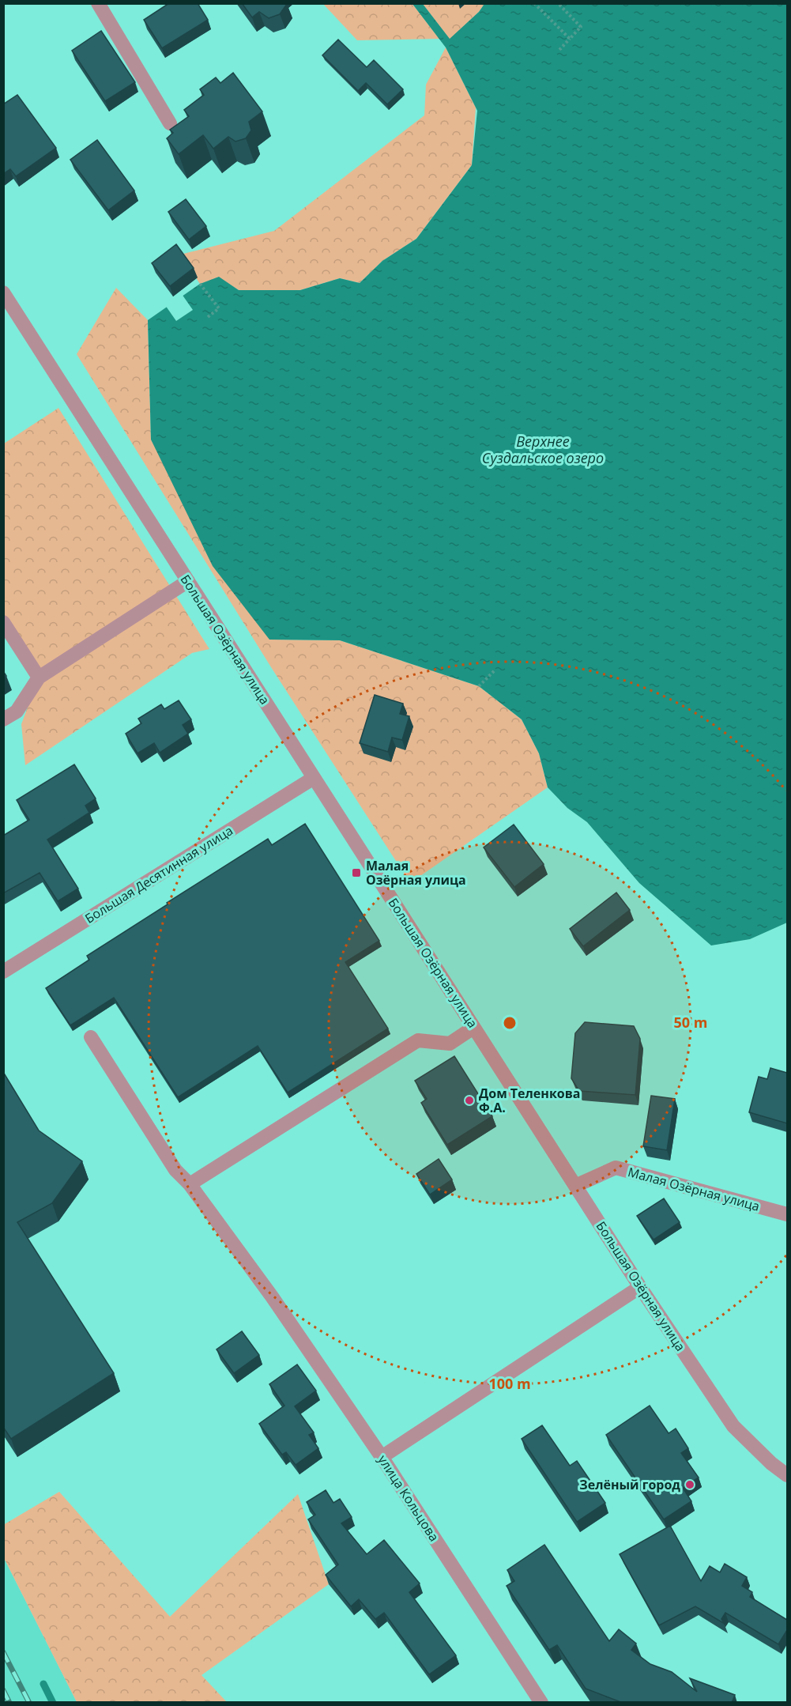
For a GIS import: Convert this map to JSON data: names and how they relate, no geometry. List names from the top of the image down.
{
  "streets": {
    "street": [
      "Большая Озёрная улица",
      "Большая Десятинная улица",
      "Малая Озёрная улица",
      "улица Кольцова"
    ]
  },
  "crossings": [
    ["Большая Озёрная улица", "Большая Десятинная улица"],
    ["Большая Озёрная улица", "Малая Озёрная улица"]
  ],
  "water": ["Верхнее Суздальское озеро"],
  "places": {
    "transit": ["Малая Озёрная улица"],
    "other": ["Дом Теленкова Ф.А.", "Зелёный город"]
  },
  "rings": ["50 m", "100 m"]
}
